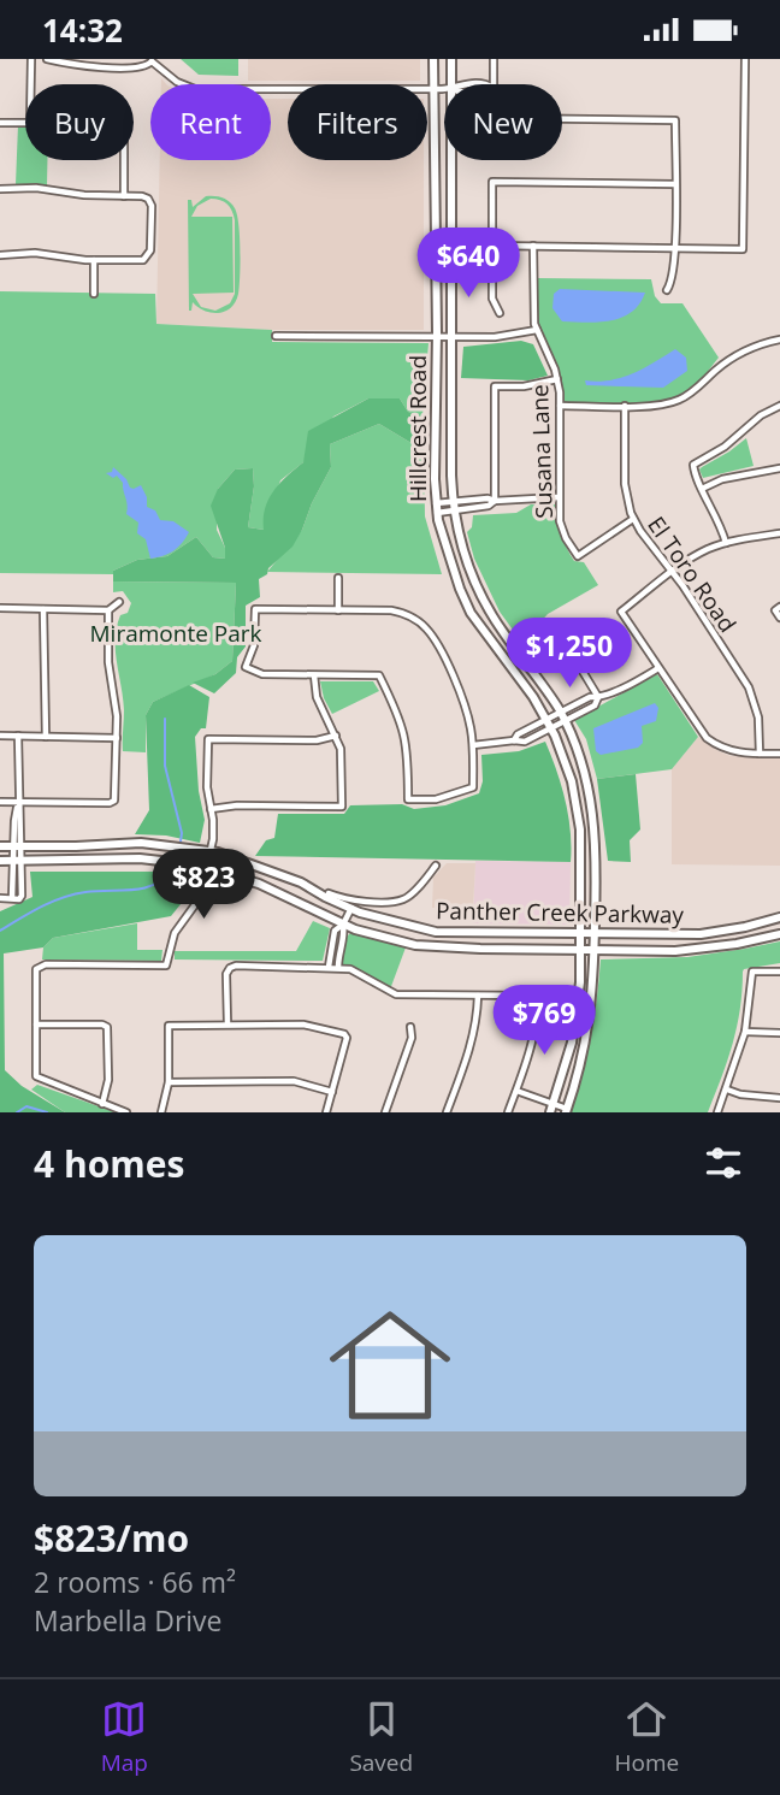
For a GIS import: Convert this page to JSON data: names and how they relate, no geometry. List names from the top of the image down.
{
  "streets": {
    "main road": ["Hillcrest Road", "Panther Creek Parkway"],
    "street": ["Susana Lane", "El Toro Road"]
  },
  "crossings": [
    ["Hillcrest Road", "Panther Creek Parkway"],
    ["Susana Lane", "El Toro Road"]
  ],
  "parks": ["Miramonte Park"],
  "page": {
    "status": "14:32",
    "chip": [
      "Buy",
      "Rent",
      "Filters",
      "New"
    ],
    "price": [
      "$640",
      "$1,250",
      "$823",
      "$769"
    ],
    "heading": "4 homes",
    "list": [
      {
        "name": "$823/mo",
        "note": "2 rooms · 66 m² · Marbella Drive"
      }
    ],
    "tabs": ["Map", "Saved", "Home"]
  }
}
